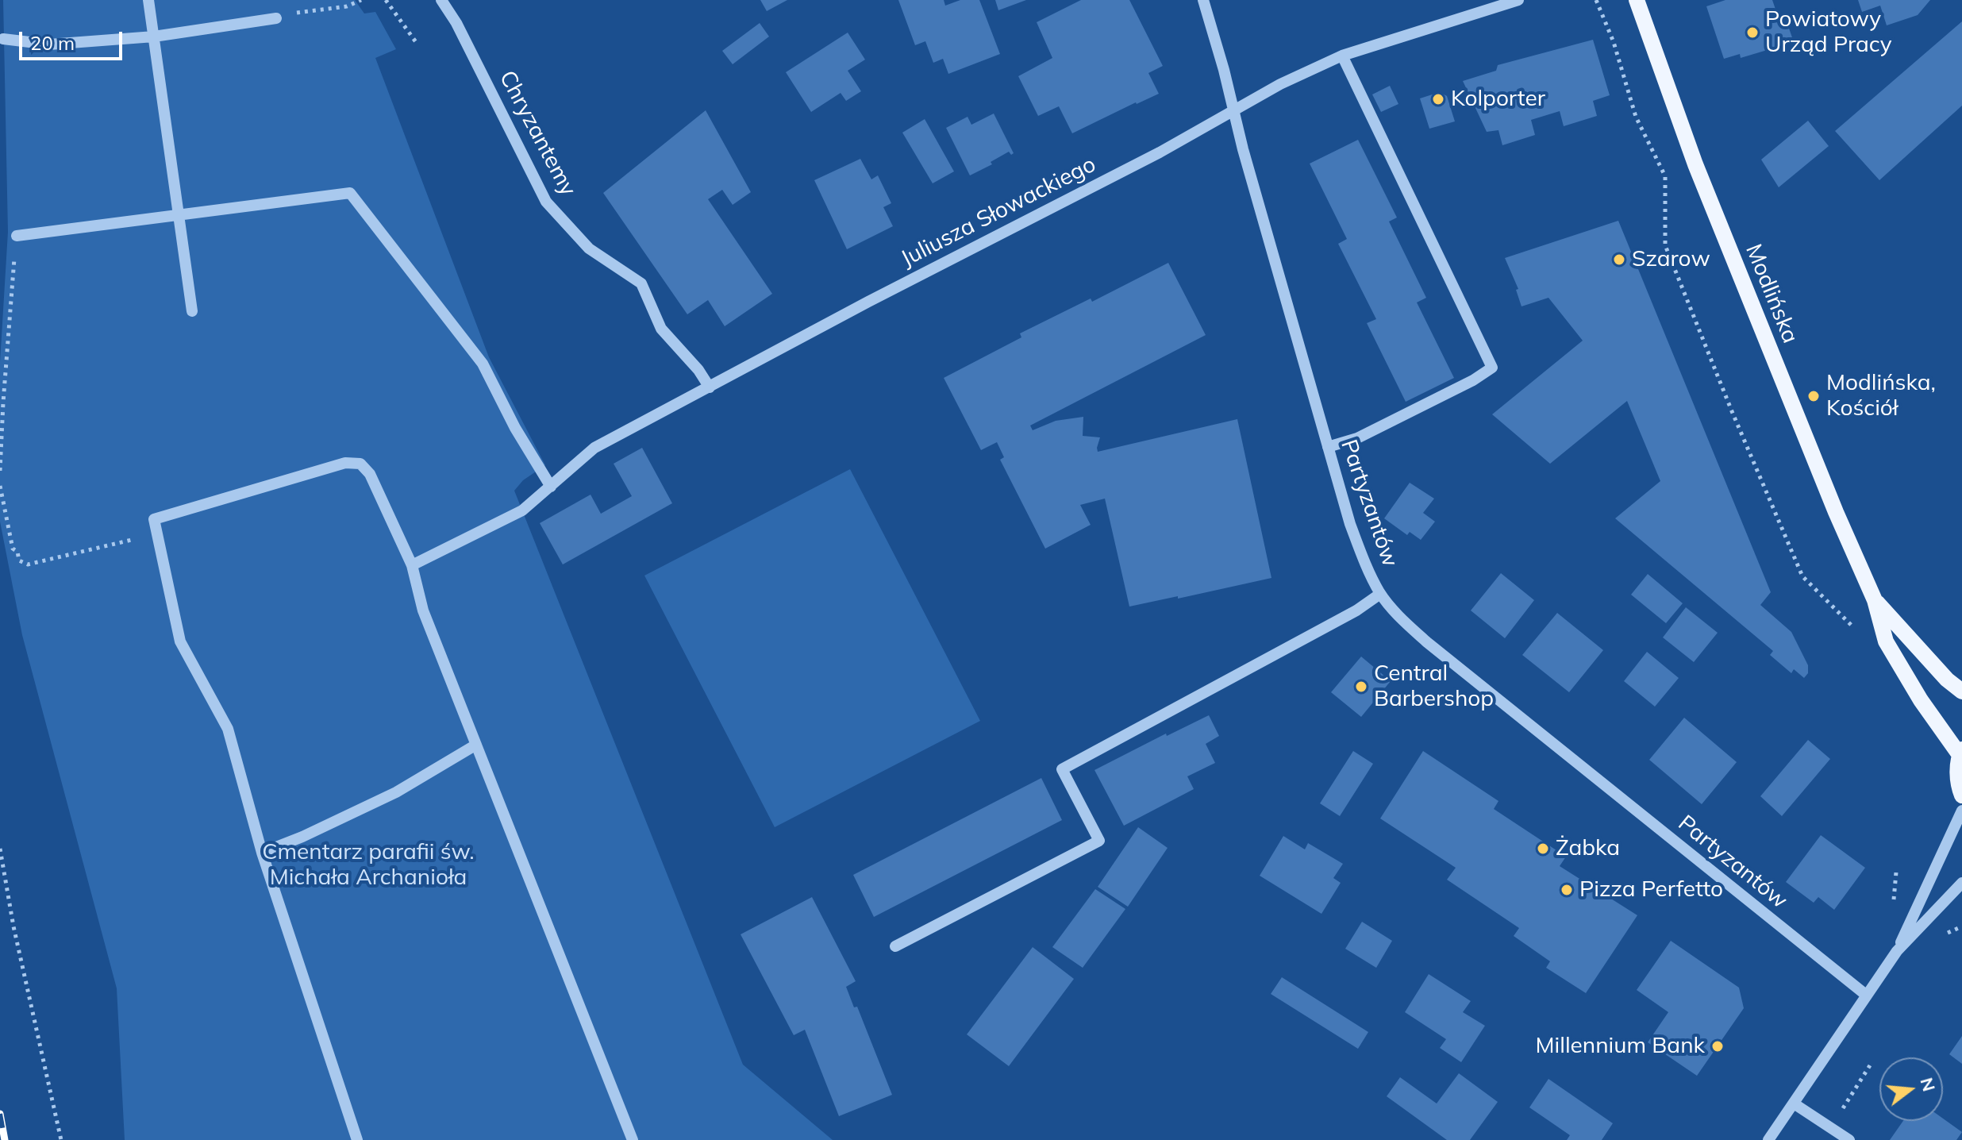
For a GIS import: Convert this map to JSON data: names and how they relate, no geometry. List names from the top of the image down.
{
  "streets": {
    "main road": ["Modlińska"],
    "street": ["Chryzantemy", "Juliusza Słowackiego", "Partyzantów"]
  },
  "crossings": [
    ["Chryzantemy", "Juliusza Słowackiego"],
    ["Juliusza Słowackiego", "Partyzantów"]
  ],
  "parks": ["Cmentarz parafii św. Michała Archanioła"],
  "places": [
    "Powiatowy Urząd Pracy",
    "Kolporter",
    "Szarow",
    "Modlińska, Kościół",
    "Central Barbershop",
    "Żabka",
    "Pizza Perfetto",
    "Millennium Bank"
  ],
  "scale_bar": "20 m",
  "north": "right"
}
